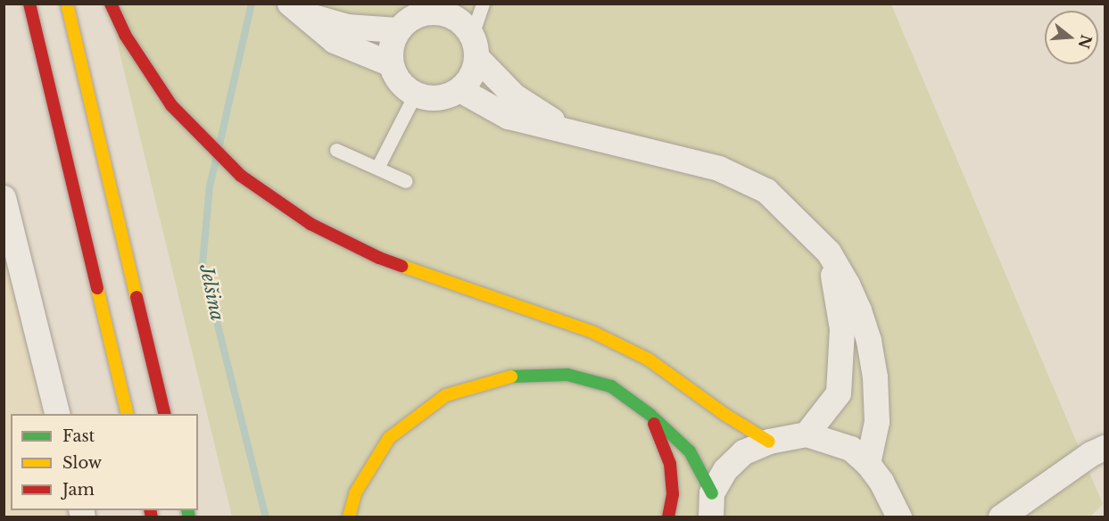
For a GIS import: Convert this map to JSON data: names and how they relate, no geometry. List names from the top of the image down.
{
  "water": ["Jelšina"],
  "legend": ["Fast", "Slow", "Jam"],
  "north": "right"
}
